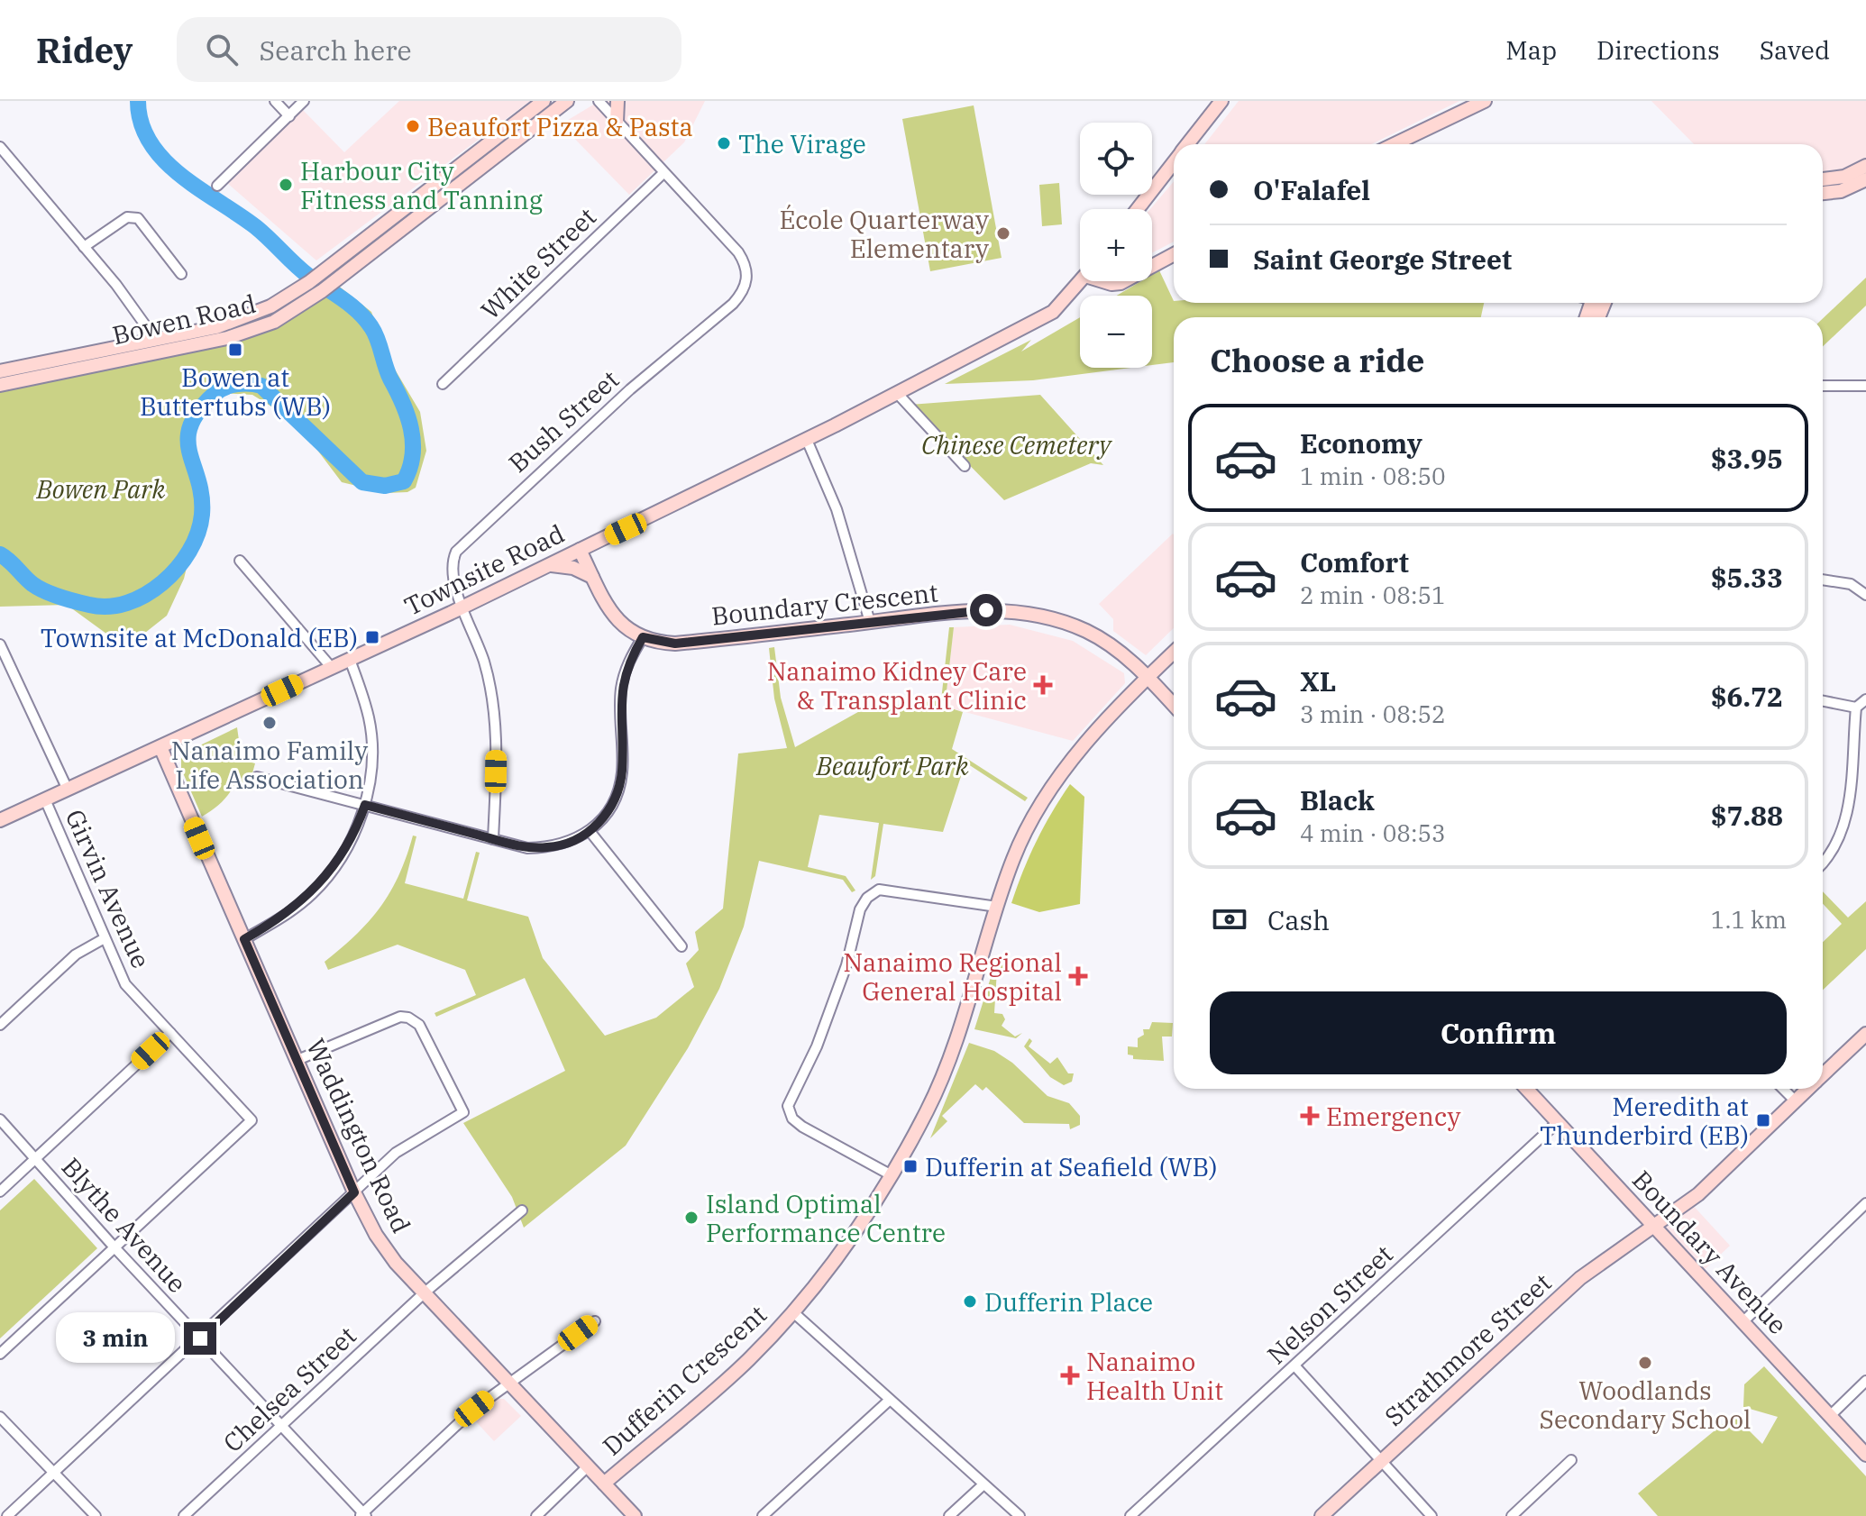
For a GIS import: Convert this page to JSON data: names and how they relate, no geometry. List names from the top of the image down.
{
  "streets": {
    "street": [
      "White Street",
      "Bowen Road",
      "Bush Street",
      "Townsite Road",
      "Boundary Crescent",
      "Girvin Avenue",
      "Waddington Road",
      "Blythe Avenue",
      "Boundary Avenue",
      "Nelson Street",
      "Strathmore Street",
      "Dufferin Crescent",
      "Chelsea Street"
    ]
  },
  "crossings": [
    ["White Street", "Bush Street"],
    ["Bush Street", "Townsite Road"],
    ["Townsite Road", "Boundary Crescent"],
    ["Townsite Road", "Girvin Avenue"],
    ["Townsite Road", "Waddington Road"],
    ["Boundary Crescent", "Dufferin Crescent"],
    ["Girvin Avenue", "Blythe Avenue"],
    ["Waddington Road", "Dufferin Crescent"],
    ["Waddington Road", "Chelsea Street"],
    ["Blythe Avenue", "Chelsea Street"],
    ["Boundary Avenue", "Nelson Street"],
    ["Boundary Avenue", "Strathmore Street"]
  ],
  "parks": ["Chinese Cemetery", "Bowen Park", "Beaufort Park"],
  "places": {
    "other": [
      "Beaufort Pizza & Pasta",
      "The Virage",
      "Harbour City Fitness and Tanning",
      "École Quarterway Elementary",
      "Nanaimo Family Life Association",
      "Island Optimal Performance Centre",
      "Dufferin Place",
      "Woodlands Secondary School"
    ],
    "transit": [
      "Bowen at Buttertubs (WB)",
      "Townsite at McDonald (EB)",
      "Meredith at Thunderbird (EB)",
      "Dufferin at Seafield (WB)"
    ],
    "health": [
      "Nanaimo Kidney Care & Transplant Clinic",
      "Nanaimo Regional General Hospital",
      "Emergency",
      "Nanaimo Health Unit"
    ]
  },
  "page": {
    "header": "Ridey",
    "search": "Search here",
    "nav": ["Map", "Directions", "Saved"],
    "map_buttons": ["+", "−"],
    "banner": ["O'Falafel", "Saint George Street"],
    "heading": "Choose a ride",
    "list": [
      {
        "name": "Economy",
        "note": "1 min · 08:50",
        "value": "$3.95"
      },
      {
        "name": "Comfort",
        "note": "2 min · 08:51",
        "value": "$5.33"
      },
      {
        "name": "XL",
        "note": "3 min · 08:52",
        "value": "$6.72"
      },
      {
        "name": "Black",
        "note": "4 min · 08:53",
        "value": "$7.88"
      }
    ],
    "pay": ["Cash", "1.1 km"],
    "buttons": "Confirm",
    "bubble": "3 min"
  }
}
